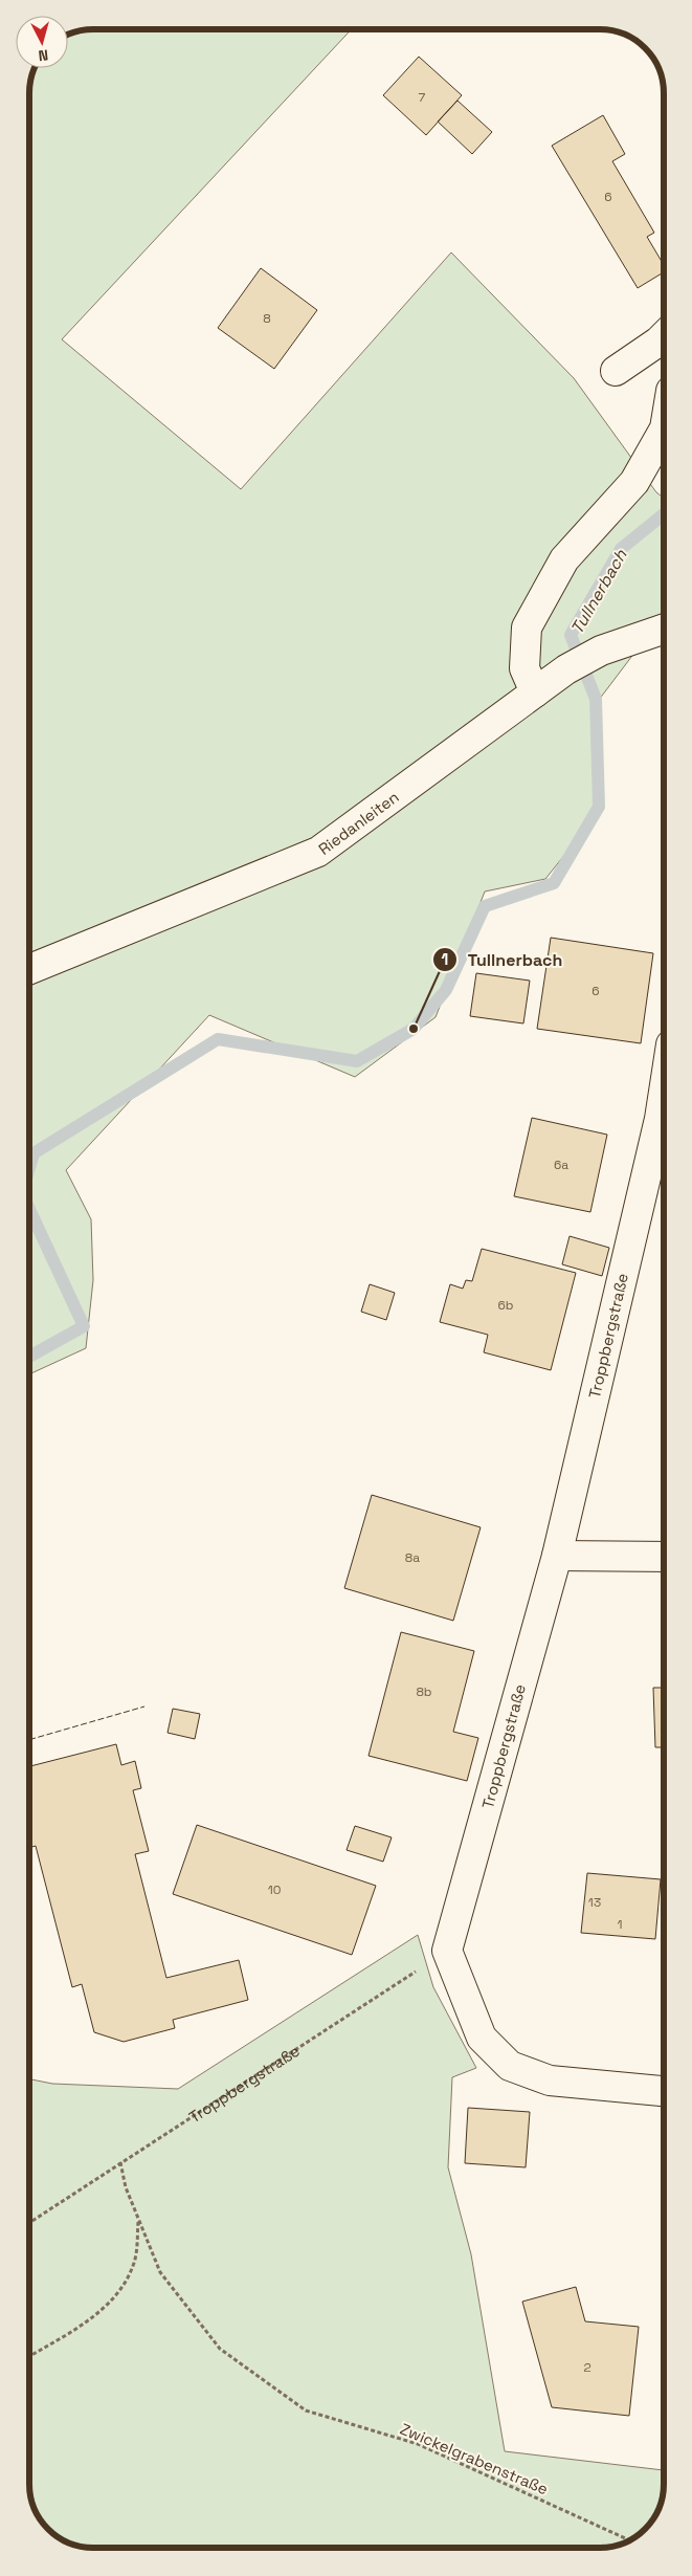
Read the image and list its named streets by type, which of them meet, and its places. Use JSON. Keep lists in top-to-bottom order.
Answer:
{
  "streets": {
    "street": ["Riedanleiten", "Troppbergstraße"],
    "path": ["Zwickelgrabenstraße"]
  },
  "crossings": [
    ["Troppbergstraße", "Zwickelgrabenstraße"]
  ],
  "water": ["Tullnerbach"],
  "places": ["Tullnerbach"],
  "house_numbers": [
    "7",
    "6",
    "8",
    "6",
    "6a",
    "6b",
    "8a",
    "8b",
    "10",
    "13",
    "1",
    "2"
  ],
  "north": "bottom"
}
